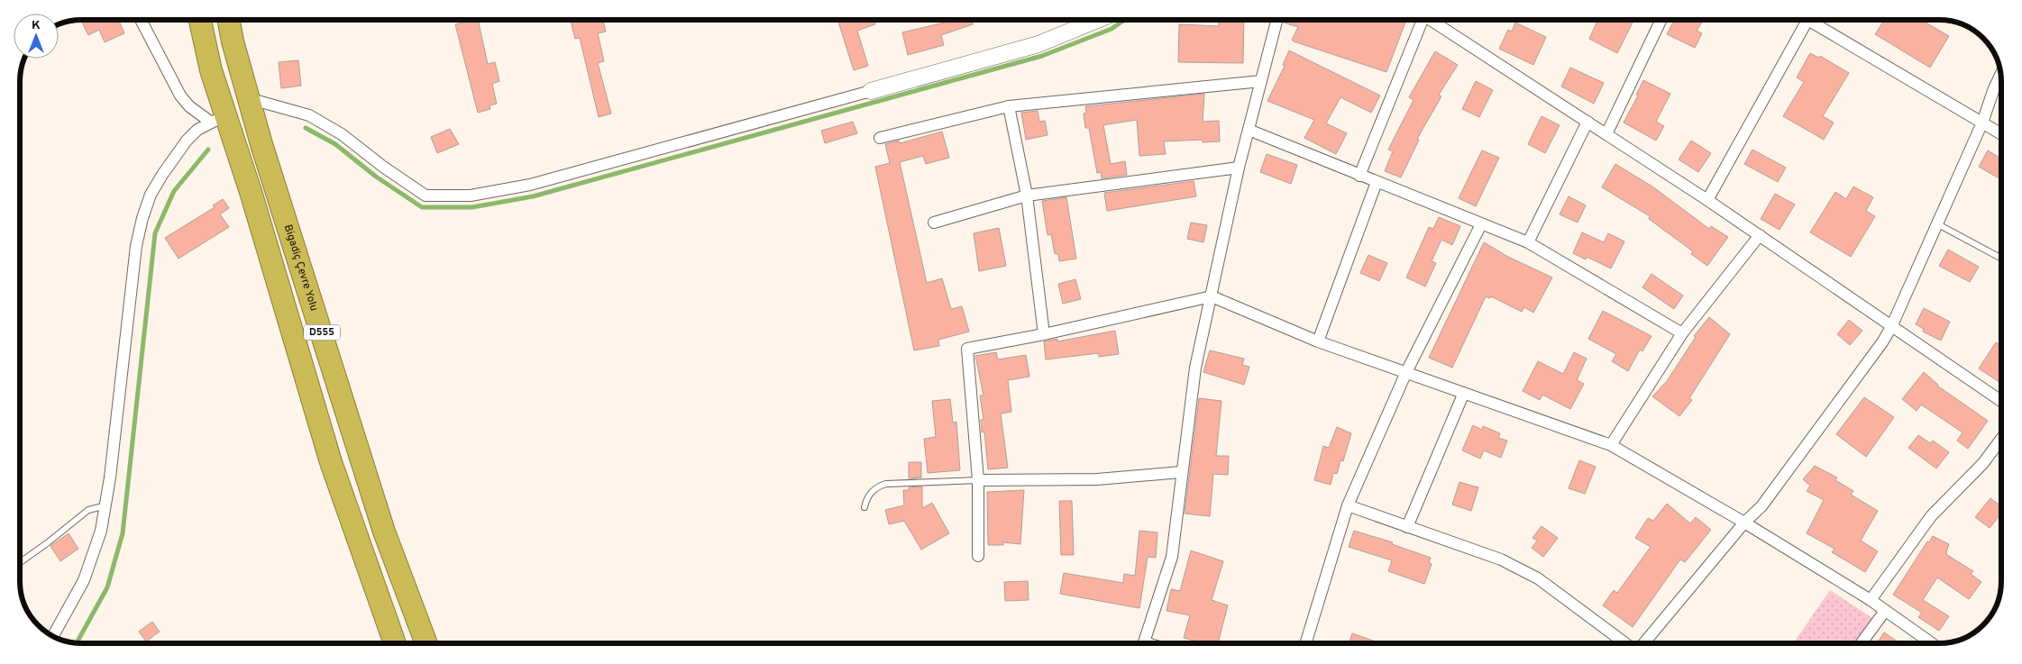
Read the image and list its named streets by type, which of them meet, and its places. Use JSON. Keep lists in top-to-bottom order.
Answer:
{
  "streets": {
    "highway": ["Bigadiç Çevre Yolu", "D555"]
  },
  "north": "top"
}
